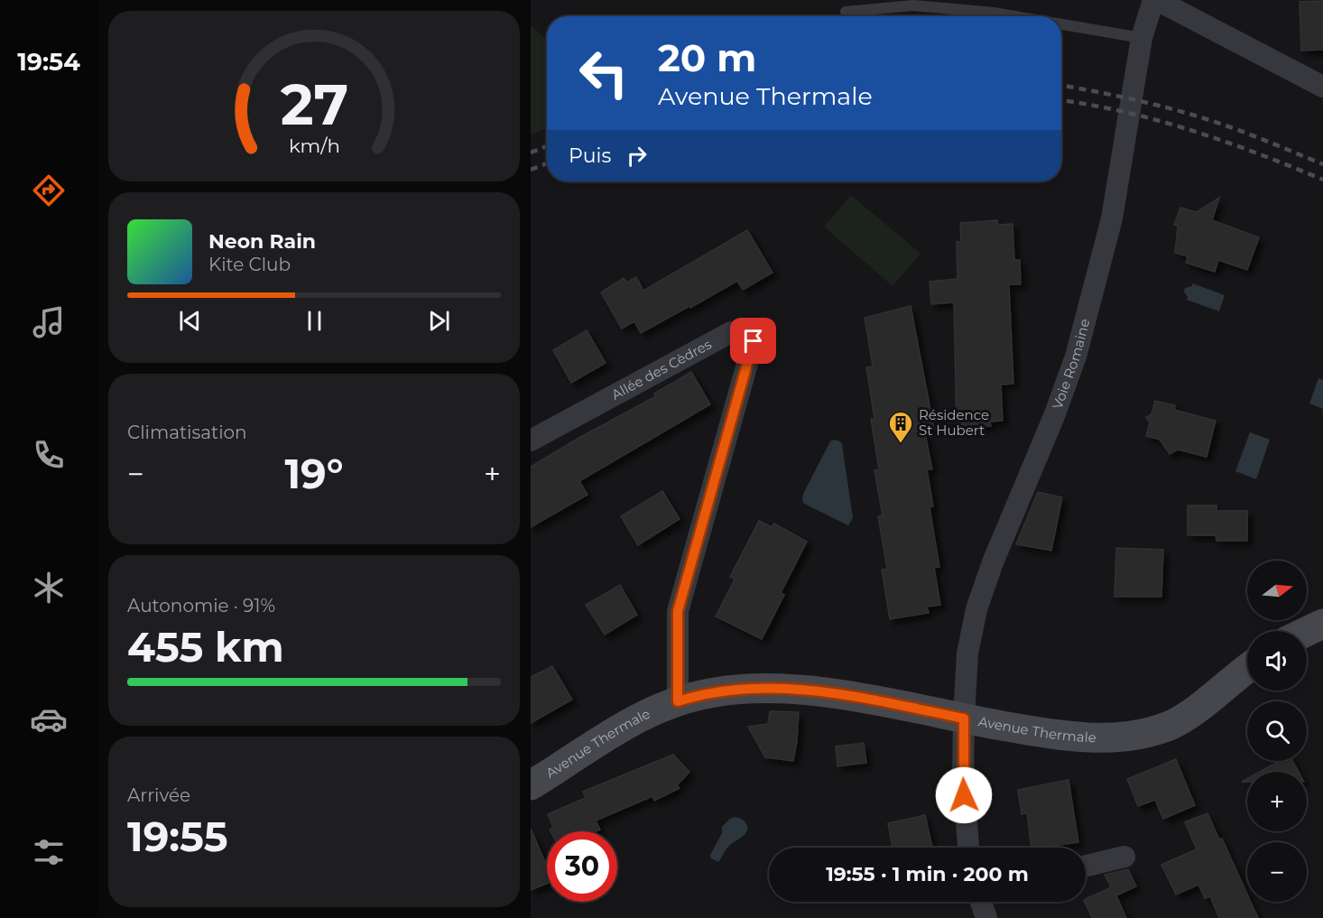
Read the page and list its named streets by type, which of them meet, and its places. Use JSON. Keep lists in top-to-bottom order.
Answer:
{
  "streets": {
    "main road": ["Avenue Thermale"],
    "street": ["Voie Romaine", "Allée des Cèdres"]
  },
  "crossings": [
    ["Voie Romaine", "Avenue Thermale"],
    ["Allée des Cèdres", "Avenue Thermale"]
  ],
  "places": {
    "building": ["Résidence St Hubert"]
  },
  "north": "right",
  "page": {
    "tabs": "19:54",
    "turn": ["20 m", "Avenue Thermale"],
    "then": "Puis",
    "song": ["Neon Rain", "Kite Club"],
    "tile": [
      "Climatisation",
      ["Autonomie · 91%", "455 km"],
      ["Arrivée", "19:55"]
    ],
    "heat": ["−", "19°", "+"],
    "map_buttons": ["+", "−"],
    "limit": "30",
    "trip": "19:55 · 1 min · 200 m",
    "gauge": ["27", "km/h"]
  }
}
